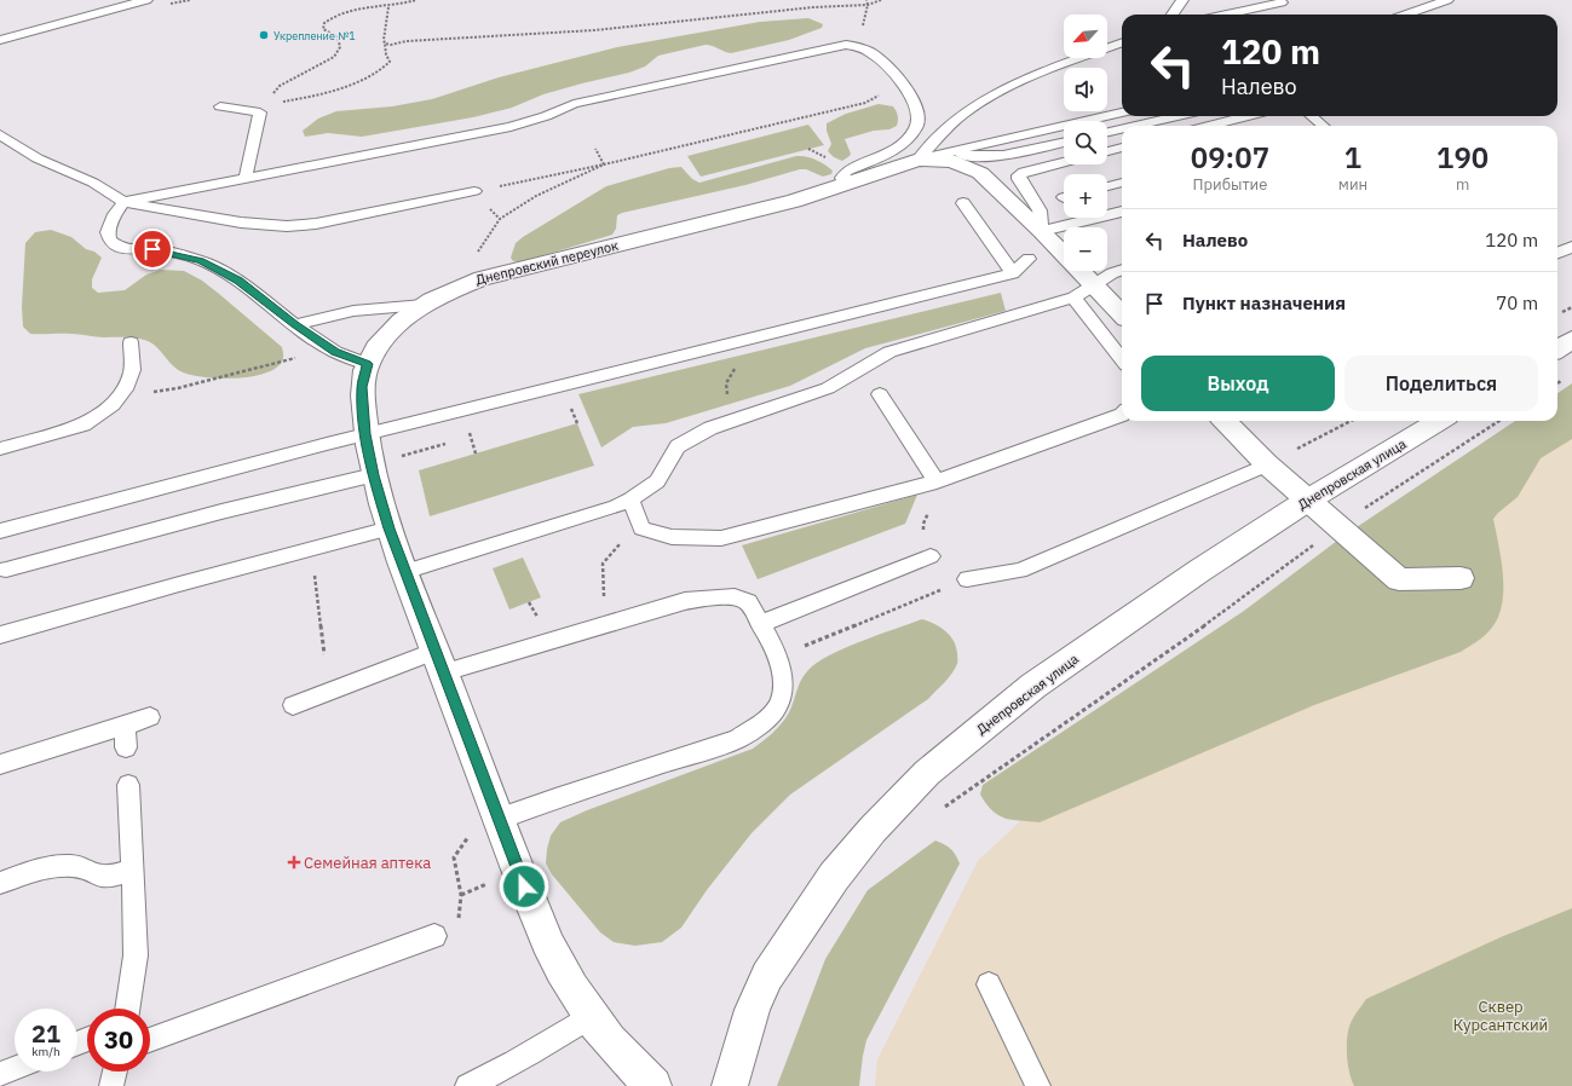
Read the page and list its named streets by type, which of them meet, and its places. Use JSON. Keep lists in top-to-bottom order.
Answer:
{
  "streets": {
    "street": ["Днепровский переулок", "Днепровская улица"]
  },
  "parks": ["Сквер Курсантский"],
  "places": {
    "other": ["Укрепление №1"],
    "health": ["Семейная аптека"]
  },
  "north": "bottom left",
  "page": {
    "map_buttons": ["+", "−"],
    "turn": ["120 m", "Налево"],
    "eta": [
      "09:07",
      "Прибытие",
      "1",
      "мин",
      "190",
      "m"
    ],
    "list": [
      {
        "name": "Налево",
        "value": "120 m"
      },
      {
        "name": "Пункт назначения",
        "value": "70 m"
      }
    ],
    "buttons": ["Выход", "Поделиться"],
    "speed": "21 km/h",
    "limit": "30"
  }
}
